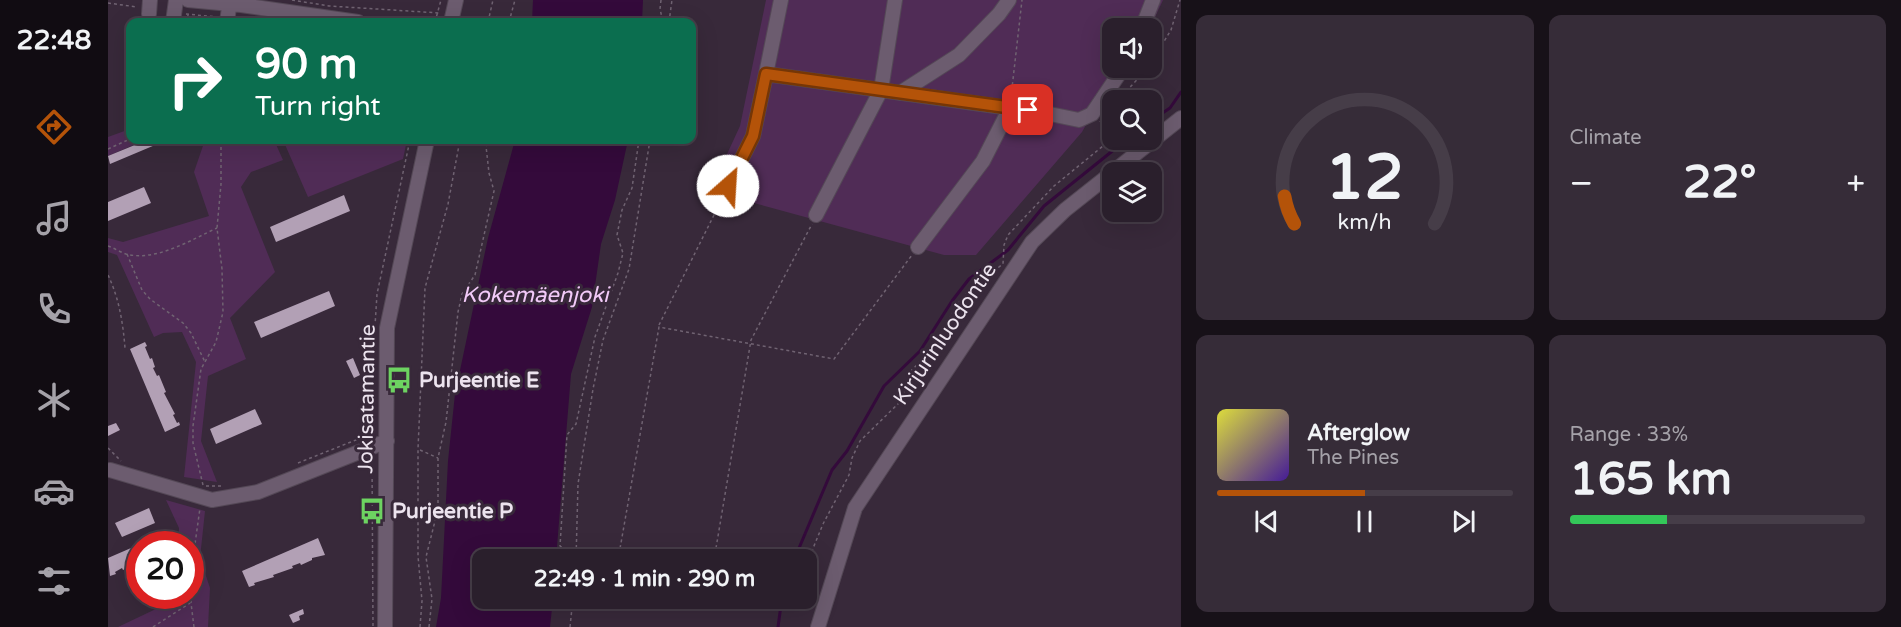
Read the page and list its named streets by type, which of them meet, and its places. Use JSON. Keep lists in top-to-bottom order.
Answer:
{
  "streets": {
    "street": ["Kirjurinluodontie", "Jokisatamantie"]
  },
  "water": ["Kokemäenjoki"],
  "places": {
    "bus stop": ["Purjeentie E", "Purjeentie P"]
  },
  "page": {
    "tabs": "22:48",
    "tile": [
      "Climate",
      ["Range · 33%", "165 km"]
    ],
    "turn": ["90 m", "Turn right"],
    "heat": ["−", "22°", "+"],
    "song": ["Afterglow", "The Pines"],
    "limit": "20",
    "trip": "22:49 · 1 min · 290 m",
    "gauge": ["12", "km/h"]
  }
}
